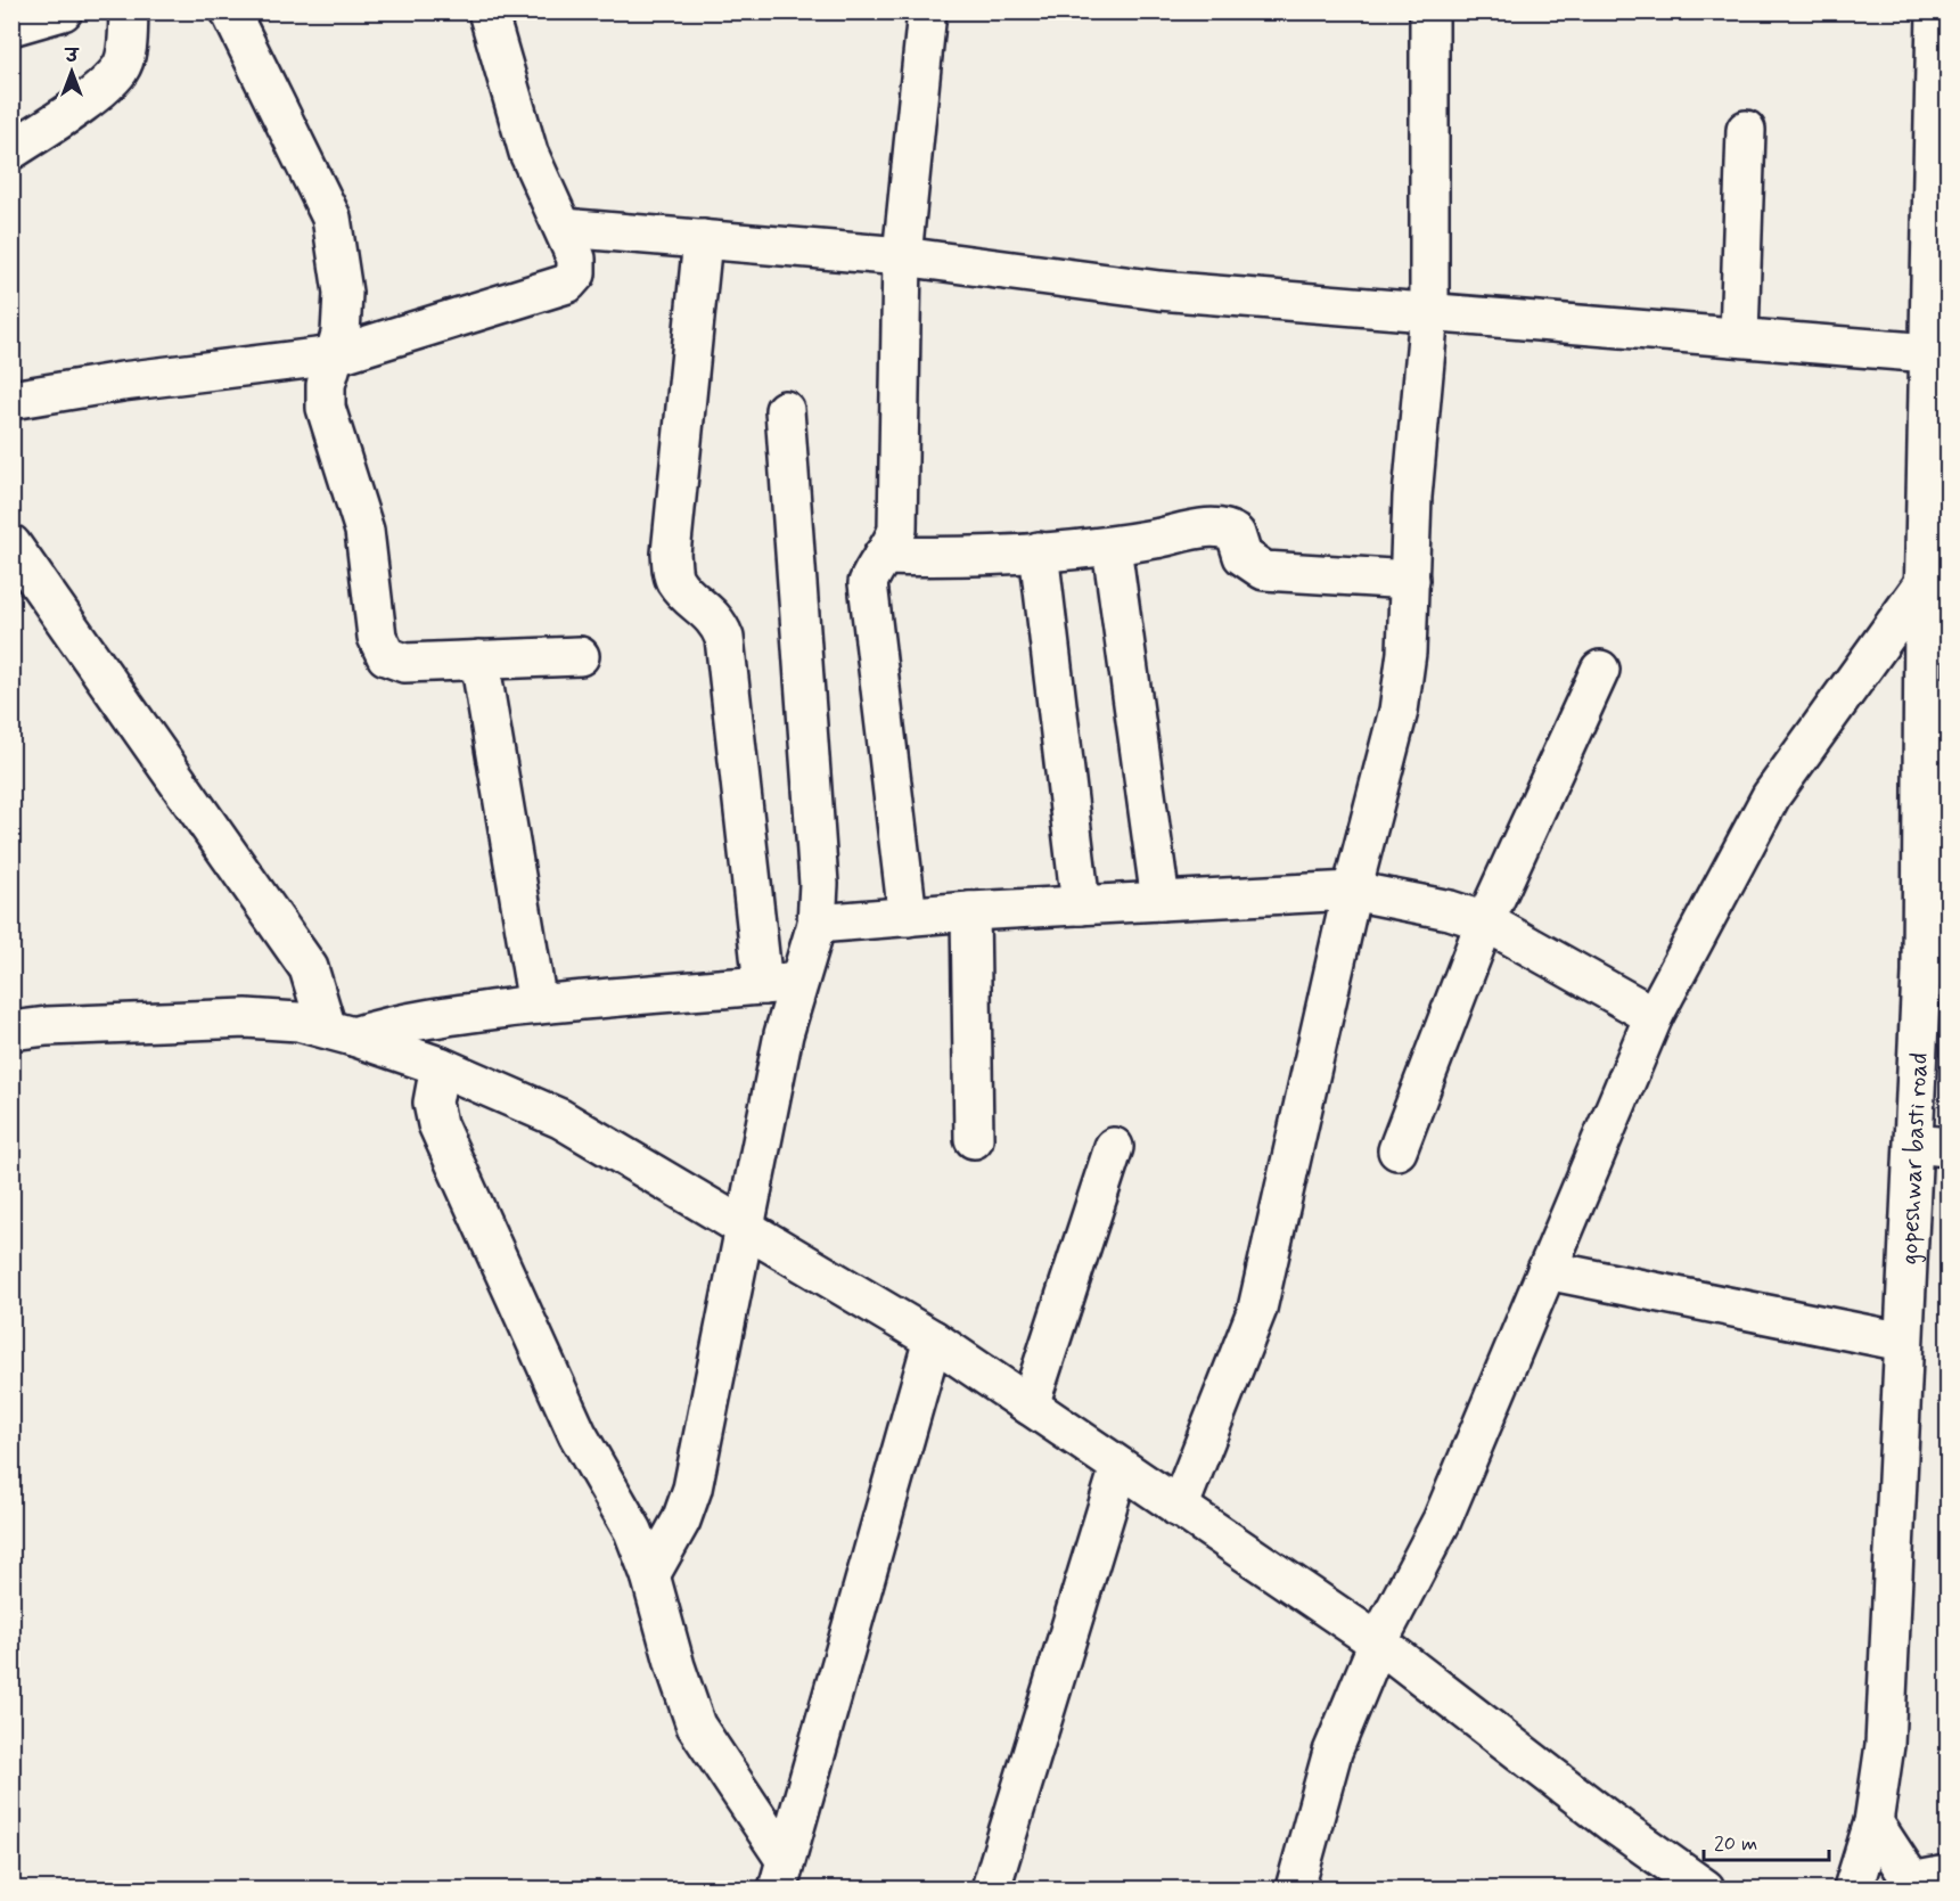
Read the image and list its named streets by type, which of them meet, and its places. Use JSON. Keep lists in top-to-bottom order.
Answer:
{
  "streets": {
    "street": ["gopeshwar basti road"]
  },
  "scale_bar": "20 m",
  "north": "top"
}
